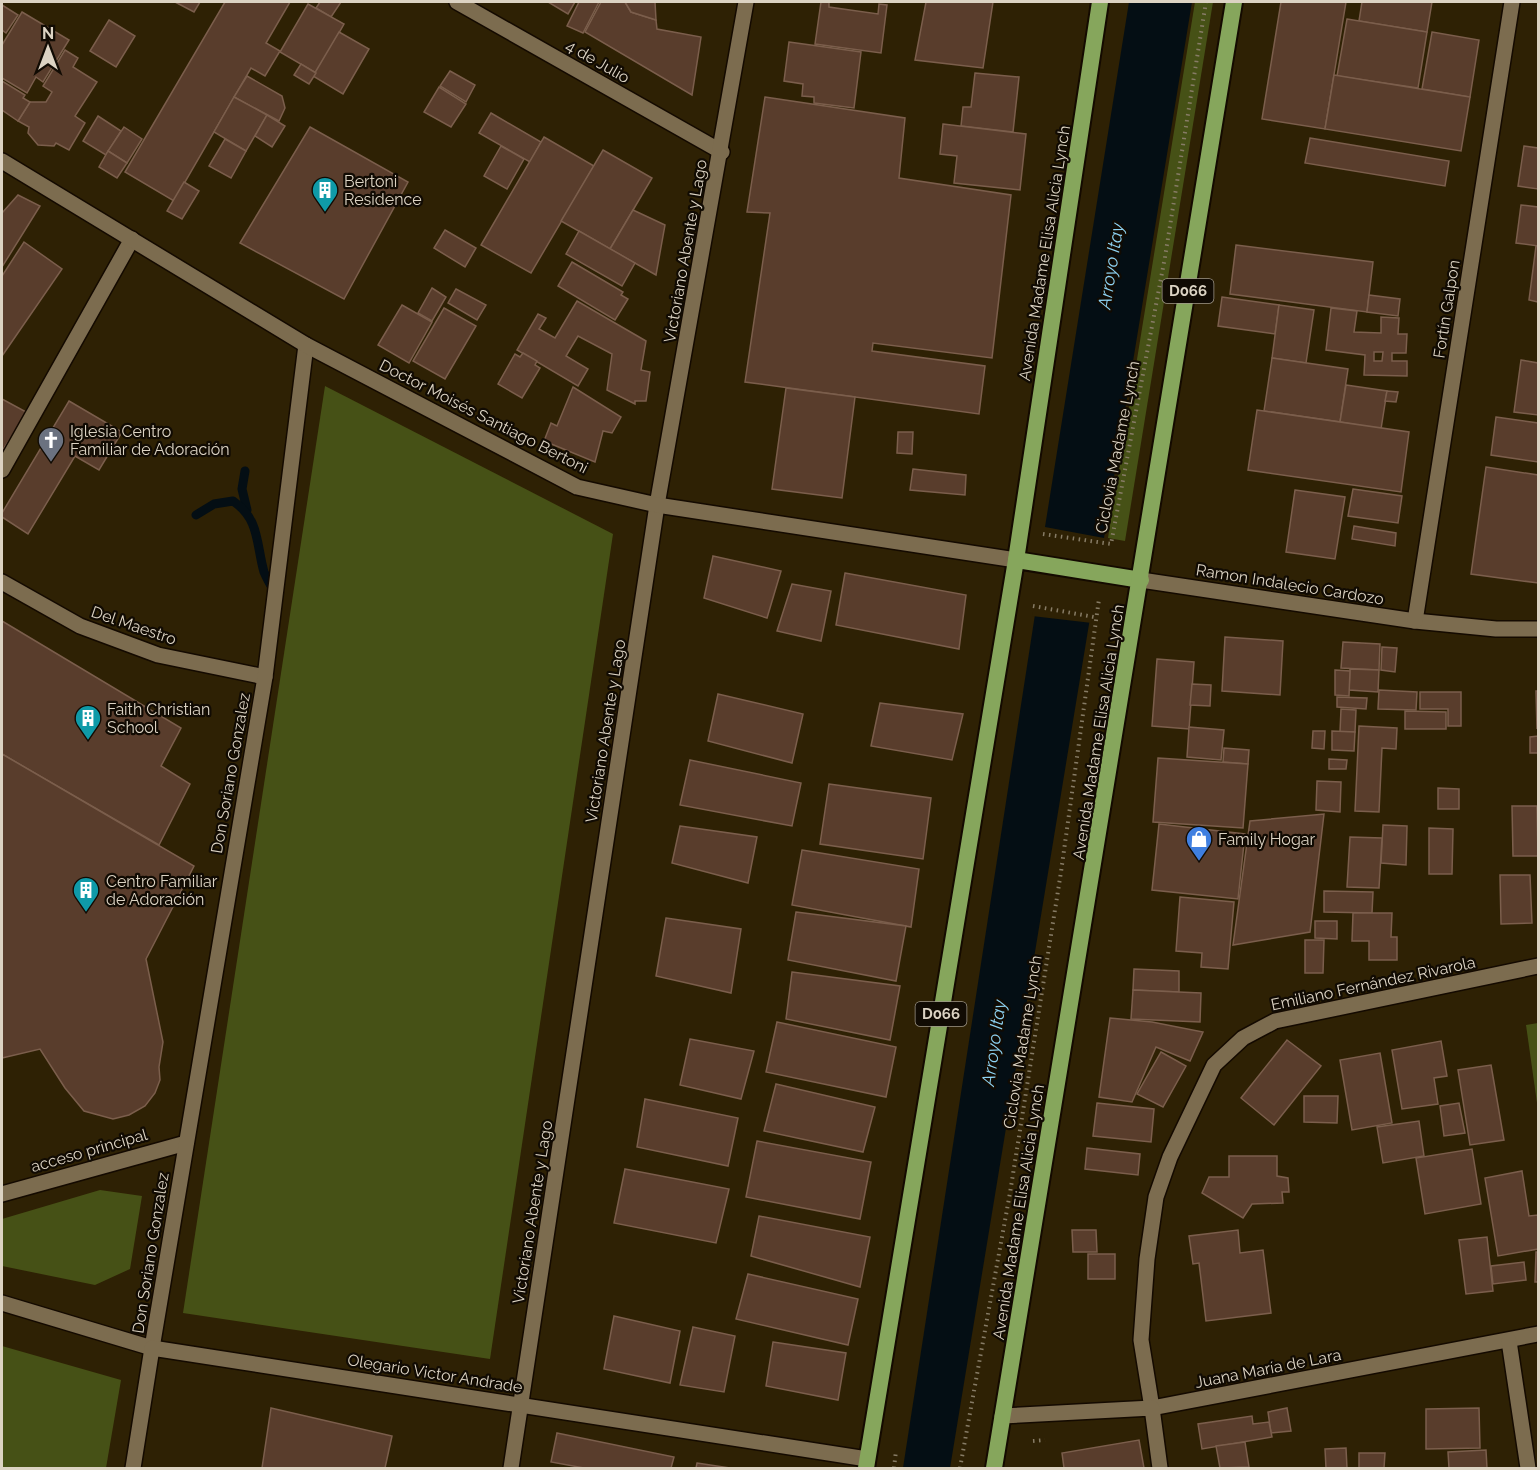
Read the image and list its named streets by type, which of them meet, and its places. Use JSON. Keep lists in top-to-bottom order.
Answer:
{
  "streets": {
    "highway": [
      "Avenida Madame Elisa Alicia Lynch",
      "D066",
      "Doctor Moisés Santiago Bertoni",
      "Ramon Indalecio Cardozo"
    ],
    "street": [
      "4 de Julio",
      "Victoriano Abente y Lago",
      "Fortín Galpon",
      "Del Maestro",
      "Don Soriano Gonzalez",
      "Emiliano Fernández Rivarola",
      "acceso principal",
      "Juana María de Lara",
      "Olegario Victor Andrade"
    ],
    "path": ["Ciclovia Madame Lynch"]
  },
  "crossings": [
    ["4 de Julio", "Victoriano Abente y Lago"],
    ["Victoriano Abente y Lago", "Doctor Moisés Santiago Bertoni"],
    ["Victoriano Abente y Lago", "Olegario Victor Andrade"],
    ["Avenida Madame Elisa Alicia Lynch", "Doctor Moisés Santiago Bertoni"],
    ["Avenida Madame Elisa Alicia Lynch", "Ramon Indalecio Cardozo"],
    ["Avenida Madame Elisa Alicia Lynch", "Juana María de Lara"],
    ["Avenida Madame Elisa Alicia Lynch", "Olegario Victor Andrade"],
    ["Fortín Galpon", "Ramon Indalecio Cardozo"],
    ["Doctor Moisés Santiago Bertoni", "Ramon Indalecio Cardozo"],
    ["Doctor Moisés Santiago Bertoni", "Don Soriano Gonzalez"],
    ["Del Maestro", "Don Soriano Gonzalez"],
    ["Don Soriano Gonzalez", "acceso principal"],
    ["Don Soriano Gonzalez", "Olegario Victor Andrade"],
    ["Emiliano Fernández Rivarola", "Juana María de Lara"]
  ],
  "water": ["Arroyo Itay"],
  "places": {
    "building": ["Bertoni Residence", "Faith Christian School", "Centro Familiar de Adoración"],
    "church": ["Iglesia Centro Familiar de Adoración"],
    "shop": ["Family Hogar"]
  },
  "north": "top"
}
